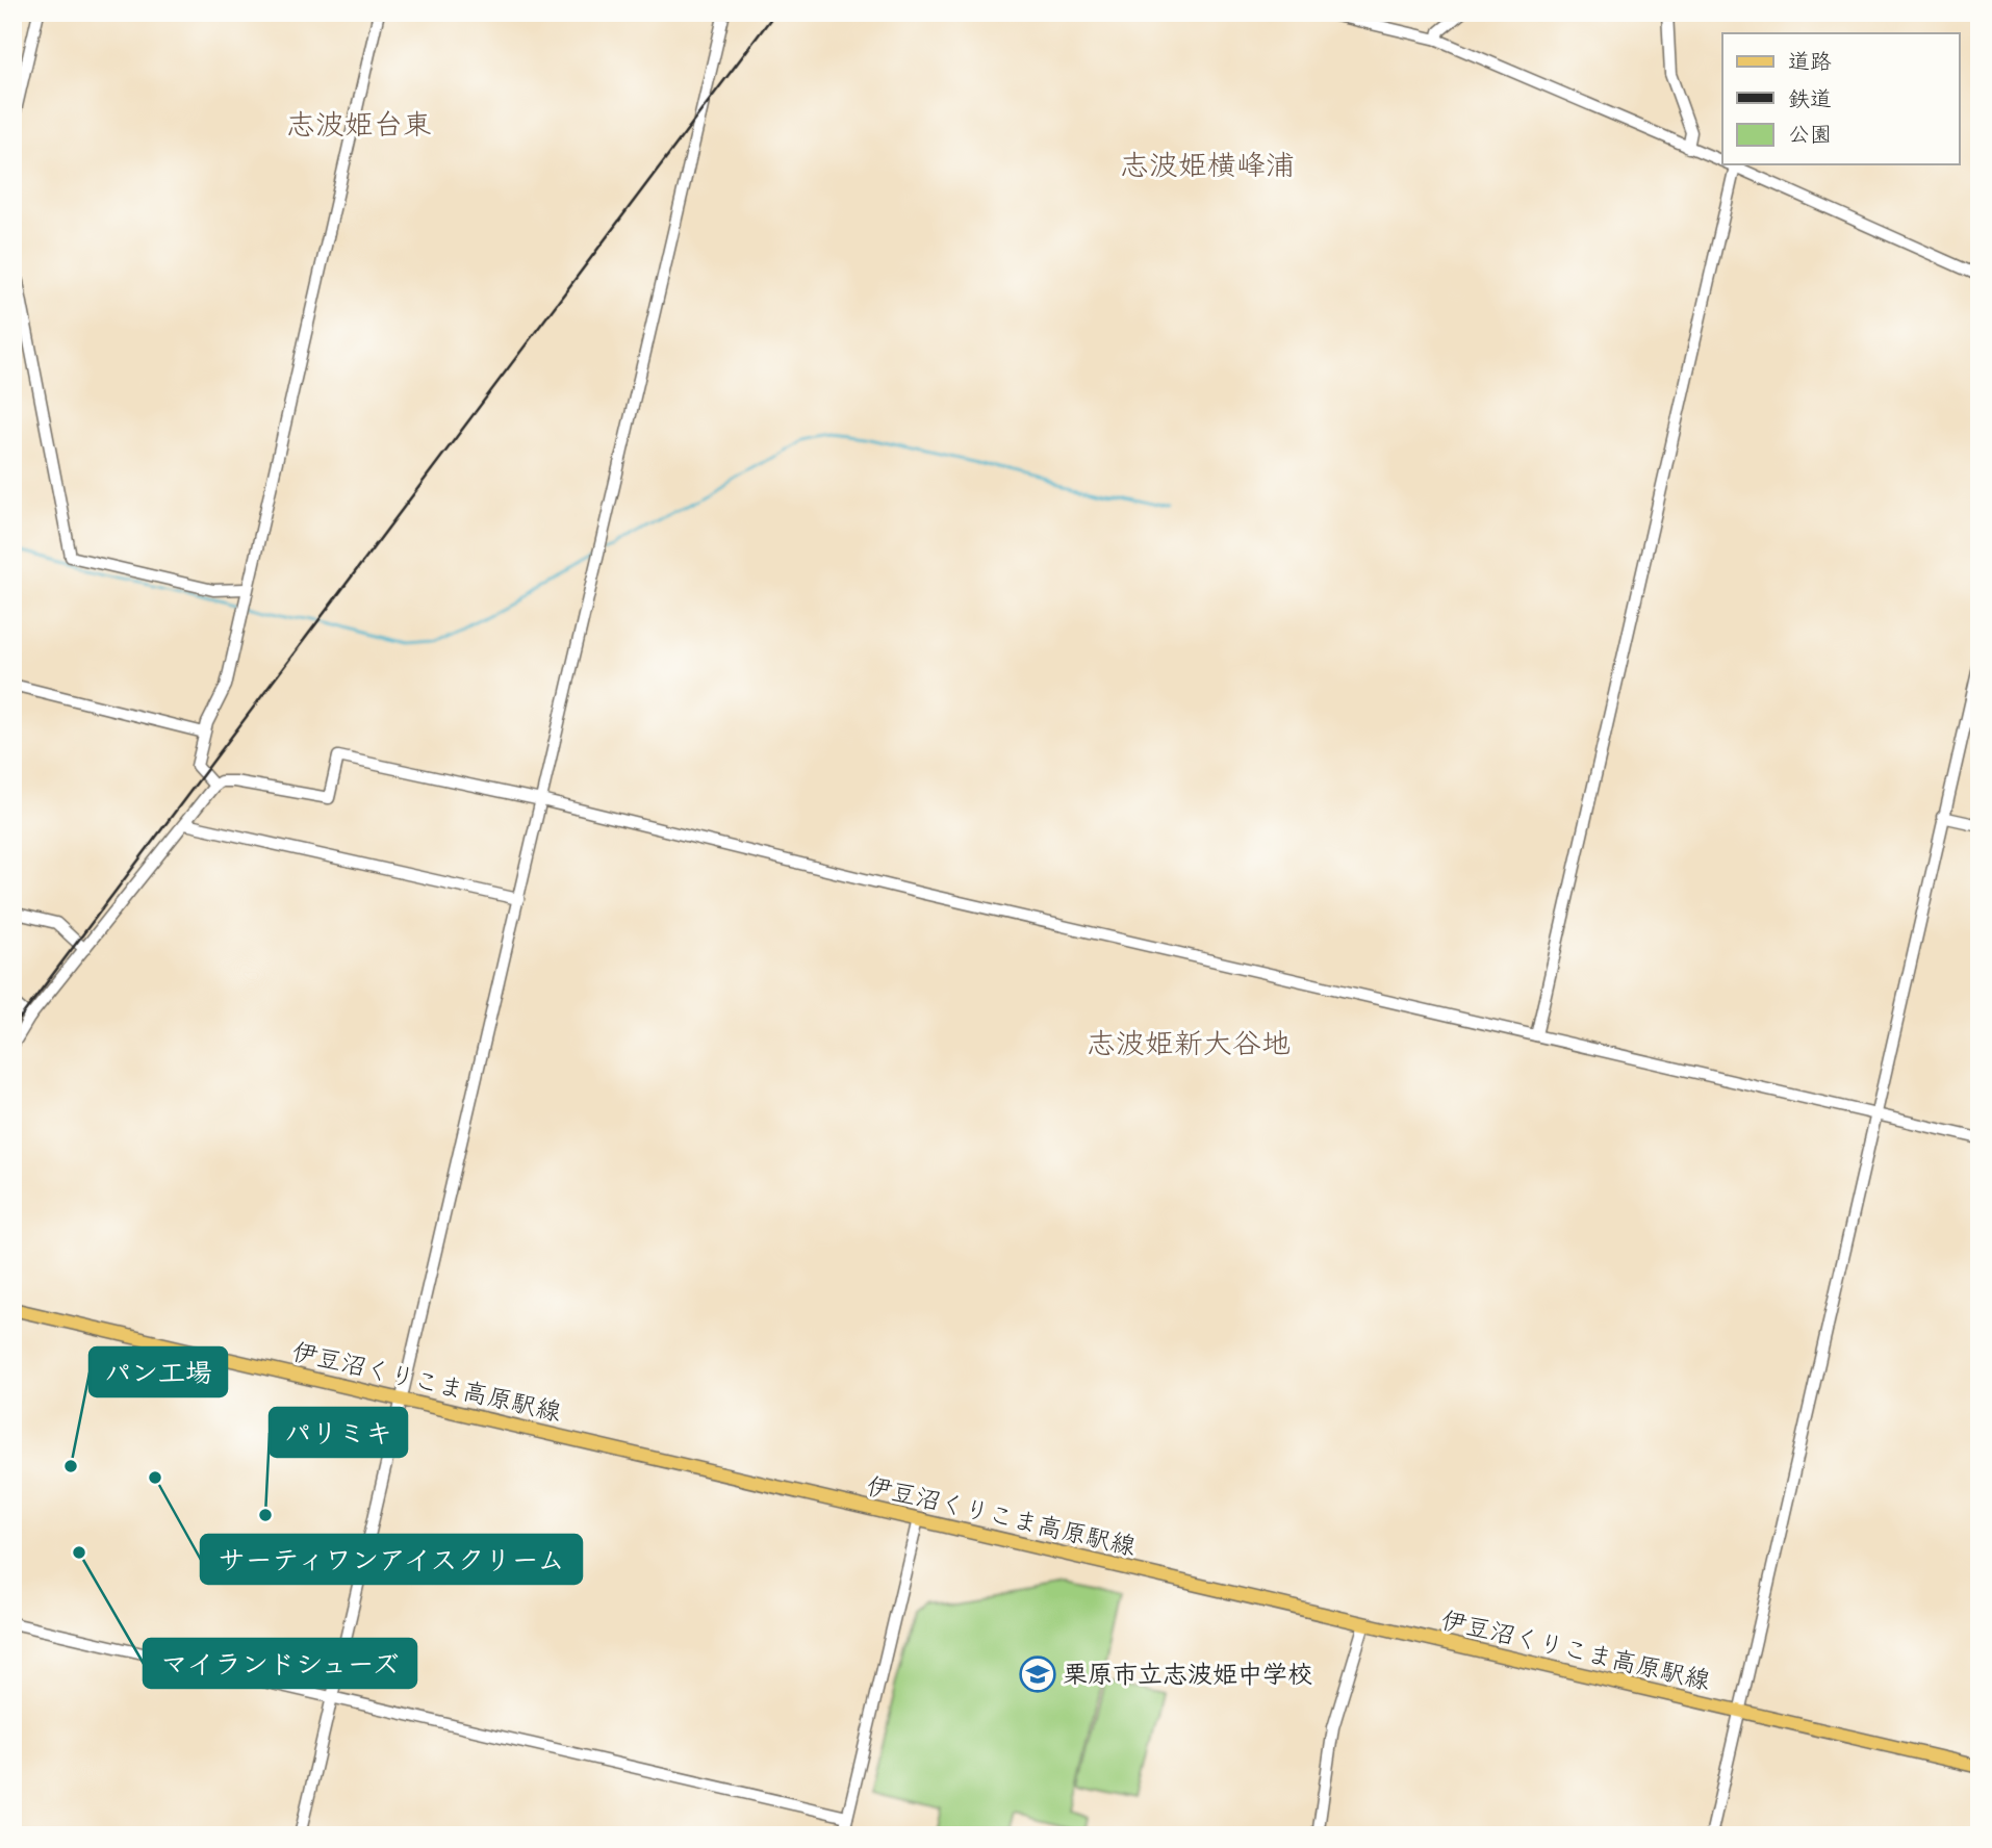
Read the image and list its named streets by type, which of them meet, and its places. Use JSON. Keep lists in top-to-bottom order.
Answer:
{
  "streets": {
    "main road": ["伊豆沼くりこま高原駅線"]
  },
  "districts": ["志波姫台東", "志波姫横峰浦", "志波姫新大谷地"],
  "places": {
    "other": [
      "パン工場",
      "サーティワンアイスクリーム",
      "パリミキ",
      "マイランドシューズ"
    ],
    "school or university": ["栗原市立志波姫中学校"]
  },
  "legend": ["道路", "鉄道", "公園"]
}
